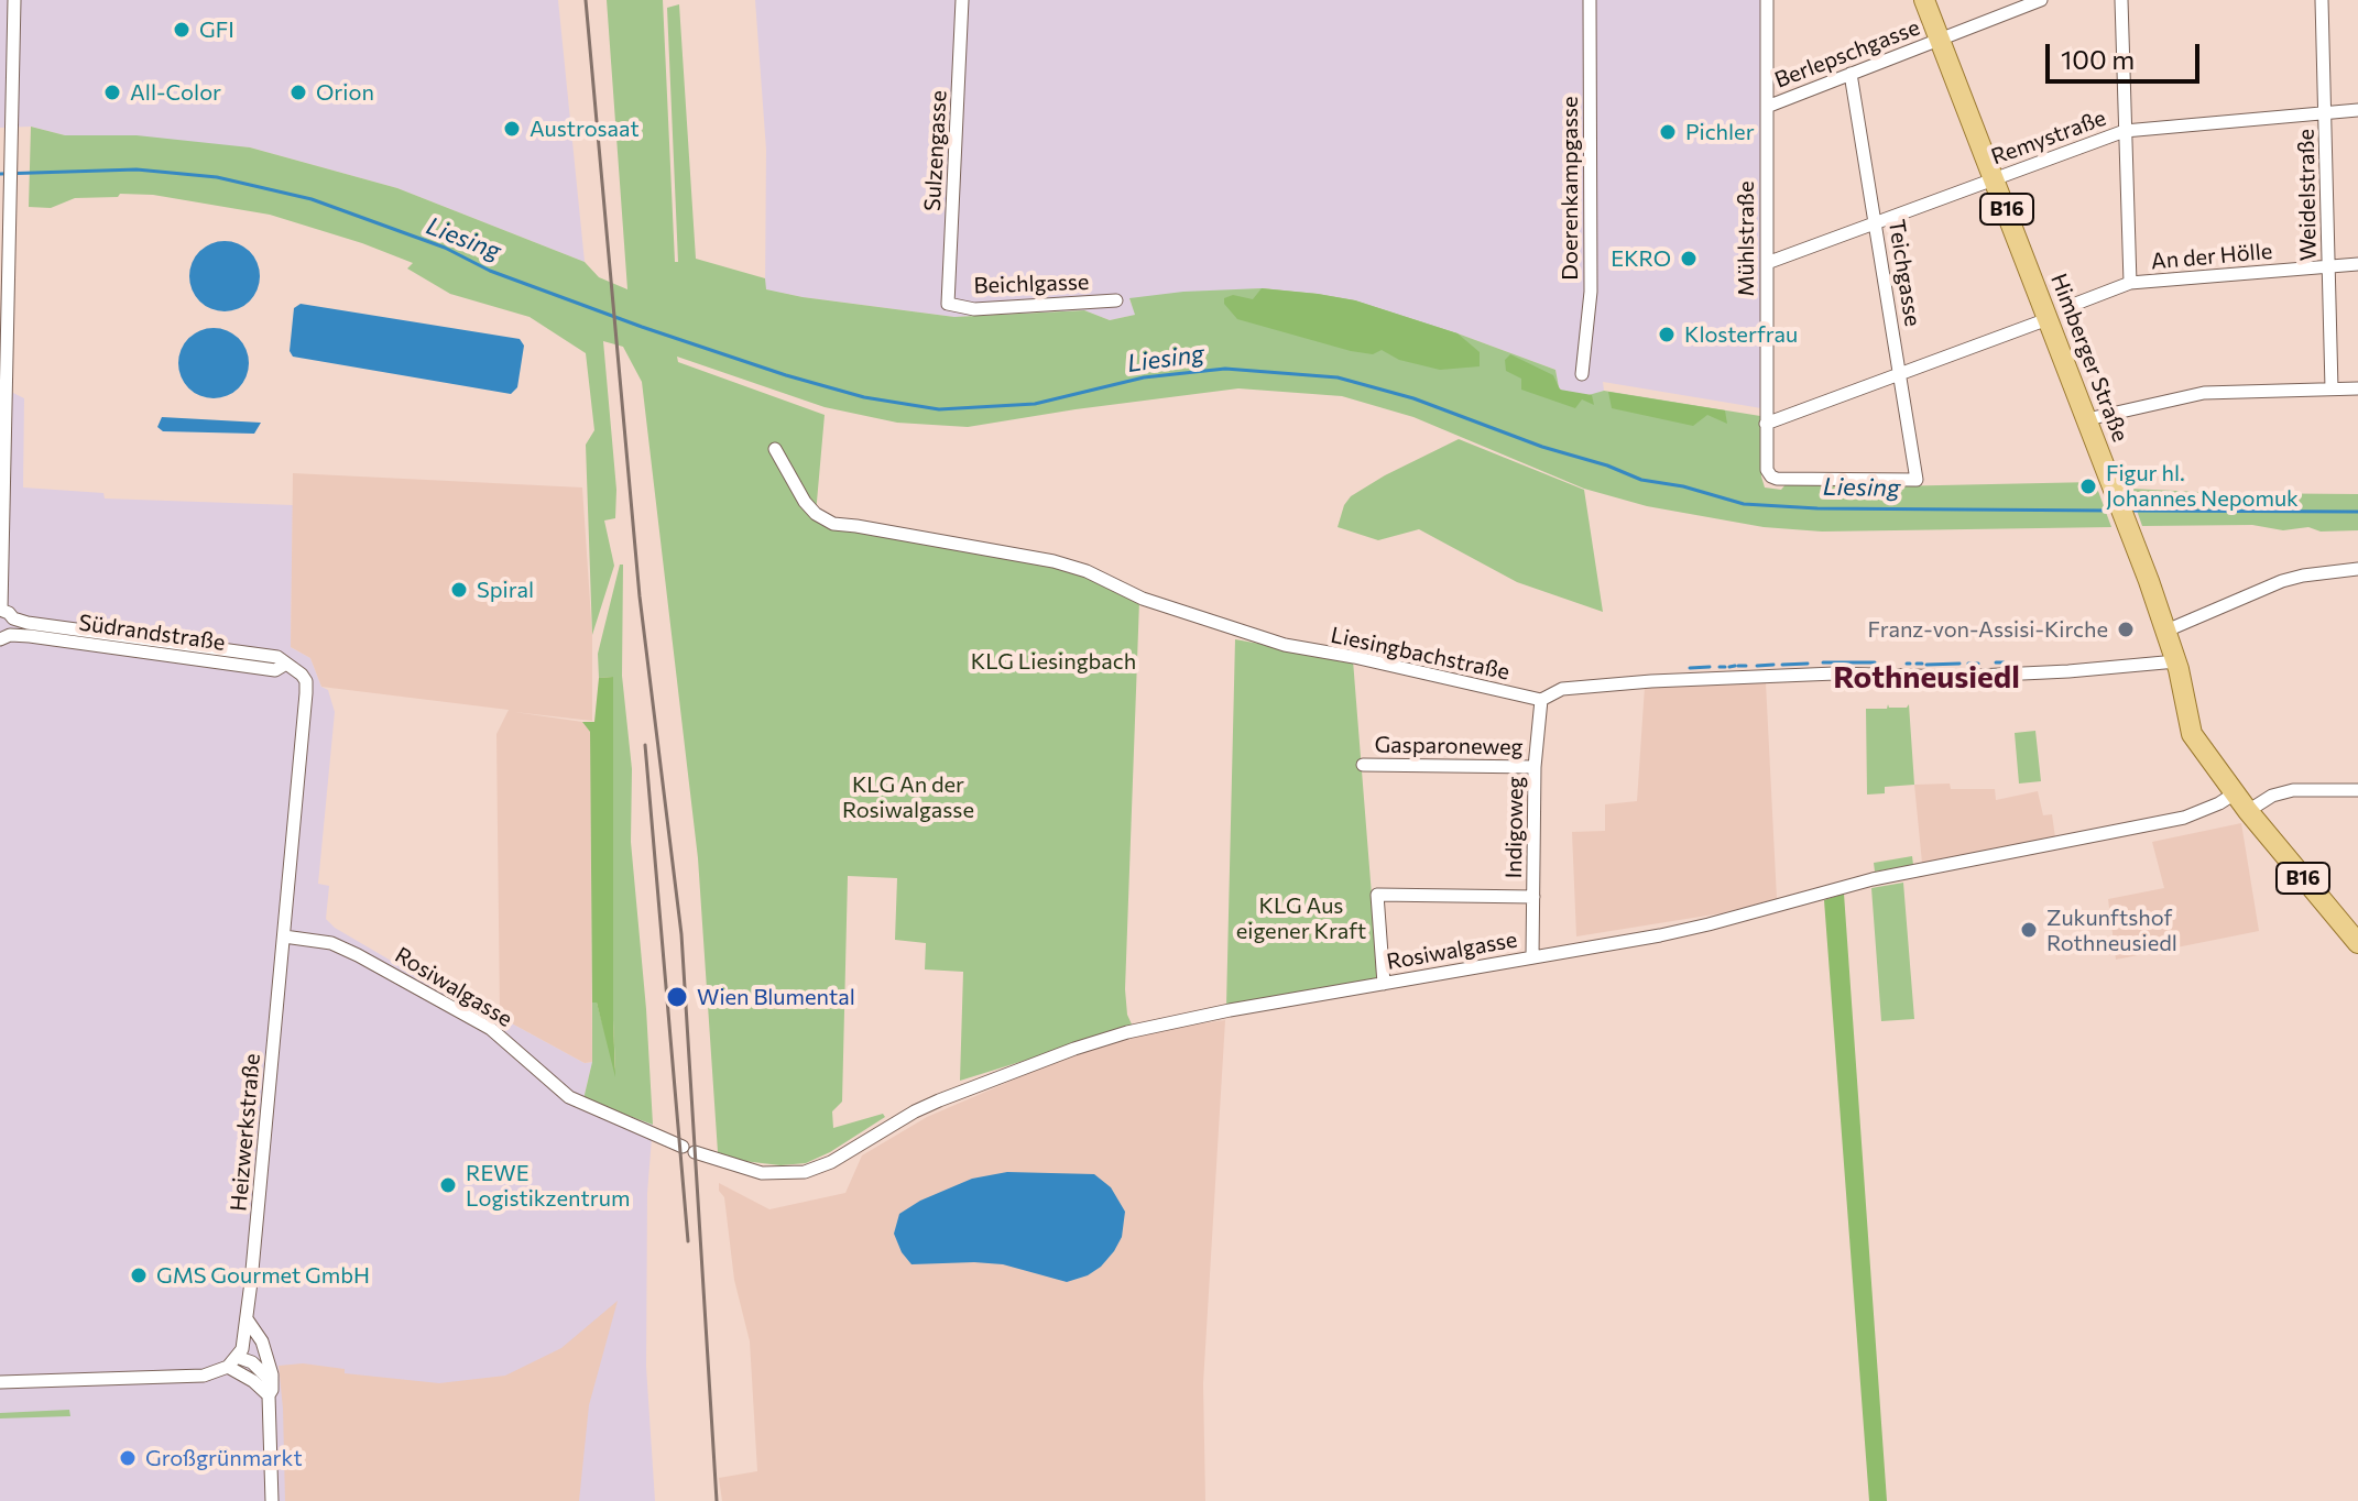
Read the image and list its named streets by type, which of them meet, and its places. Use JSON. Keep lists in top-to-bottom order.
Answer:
{
  "streets": {
    "main road": ["B16", "Himberger Straße"],
    "street": [
      "Berlepschgasse",
      "Remystraße",
      "Sulzengasse",
      "Doerenkampgasse",
      "Weidelstraße",
      "Mühlstraße",
      "An der Hölle",
      "Teichgasse",
      "Beichlgasse",
      "Südrandstraße",
      "Liesingbachstraße",
      "Gasparoneweg",
      "Indigoweg",
      "Rosiwalgasse",
      "Heizwerkstraße"
    ]
  },
  "crossings": [
    ["Berlepschgasse", "Mühlstraße"],
    ["Berlepschgasse", "Teichgasse"],
    ["Berlepschgasse", "Himberger Straße"],
    ["Remystraße", "Weidelstraße"],
    ["Remystraße", "Mühlstraße"],
    ["Remystraße", "Teichgasse"],
    ["Remystraße", "Himberger Straße"],
    ["Sulzengasse", "Beichlgasse"],
    ["Weidelstraße", "An der Hölle"],
    ["Mühlstraße", "Teichgasse"],
    ["Himberger Straße", "Rosiwalgasse"],
    ["Südrandstraße", "Heizwerkstraße"],
    ["Liesingbachstraße", "Indigoweg"],
    ["Gasparoneweg", "Indigoweg"],
    ["Indigoweg", "Rosiwalgasse"],
    ["Rosiwalgasse", "Heizwerkstraße"]
  ],
  "districts": ["Rothneusiedl"],
  "water": ["Liesing"],
  "parks": ["KLG Liesingbach", "KLG An der Rosiwalgasse", "KLG Aus eigener Kraft"],
  "places": [
    "GFI",
    "All-Color",
    "Orion",
    "Austrosaat",
    "Pichler",
    "EKRO",
    "Klosterfrau",
    "Figur hl. Johannes Nepomuk",
    "Spiral",
    "Franz-von-Assisi-Kirche",
    "Zukunftshof Rothneusiedl",
    "Wien Blumental",
    "REWE Logistikzentrum",
    "GMS Gourmet GmbH",
    "Großgrünmarkt"
  ],
  "scale_bar": "100 m"
}
